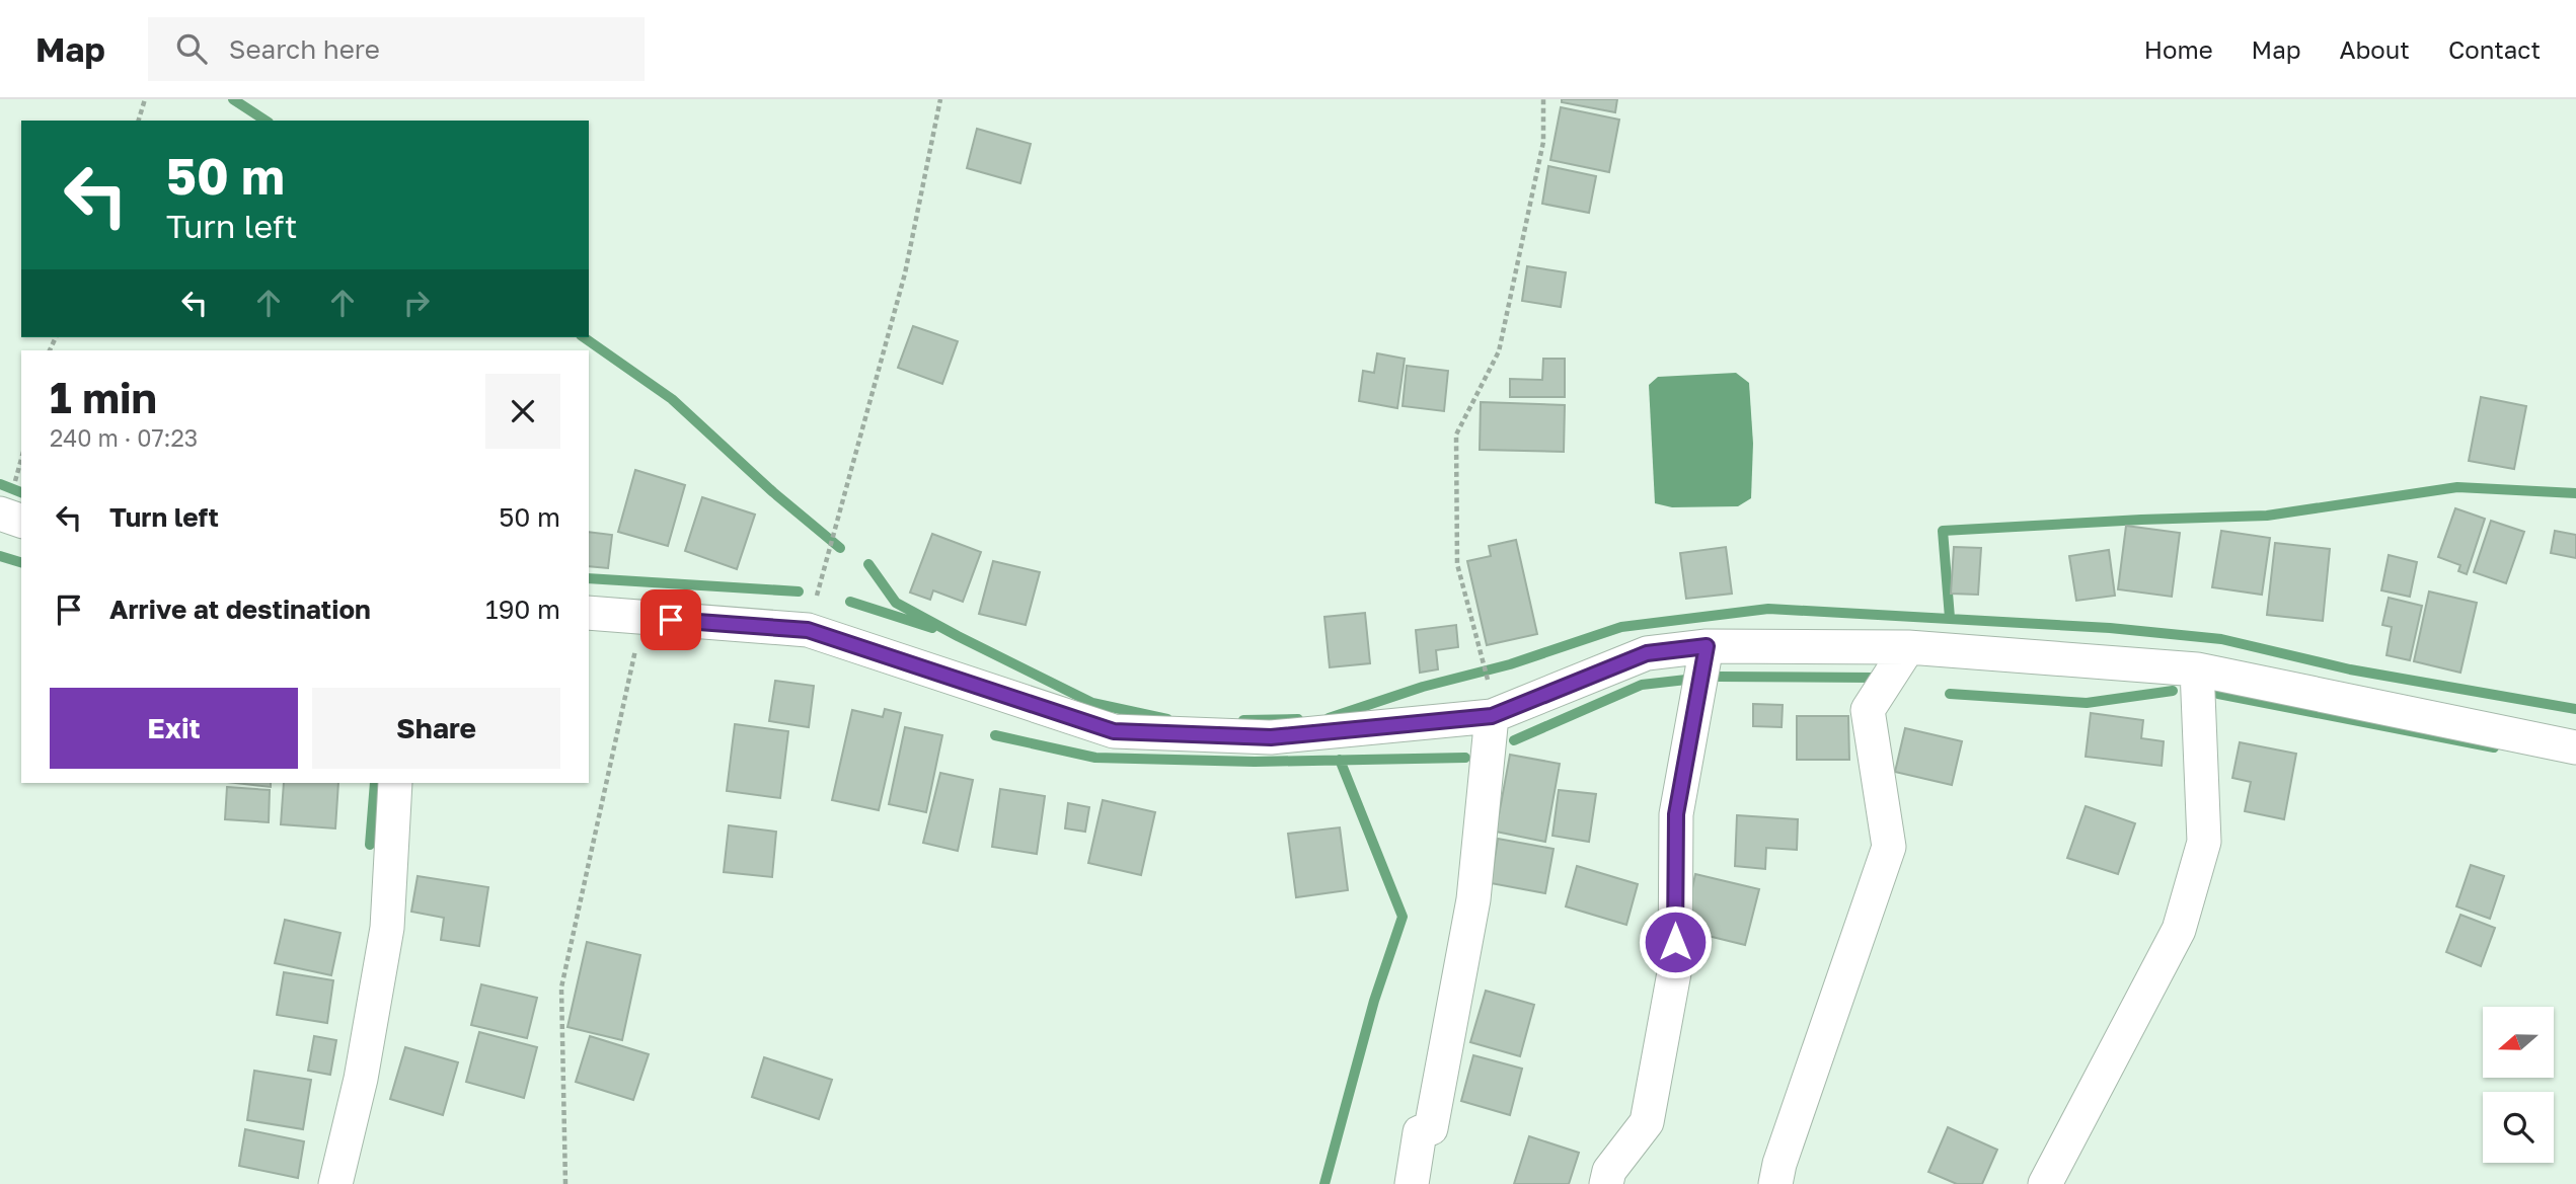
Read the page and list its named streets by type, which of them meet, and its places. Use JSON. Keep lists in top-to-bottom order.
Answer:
{
  "north": "left",
  "page": {
    "header": "Map",
    "search": "Search here",
    "nav": [
      "Home",
      "Map",
      "About",
      "Contact"
    ],
    "turn": ["50 m", "Turn left"],
    "heading": ["1 min", "240 m · 07:23"],
    "list": [
      {
        "name": "Turn left",
        "value": "50 m"
      },
      {
        "name": "Arrive at destination",
        "value": "190 m"
      }
    ],
    "buttons": ["Exit", "Share"]
  }
}
